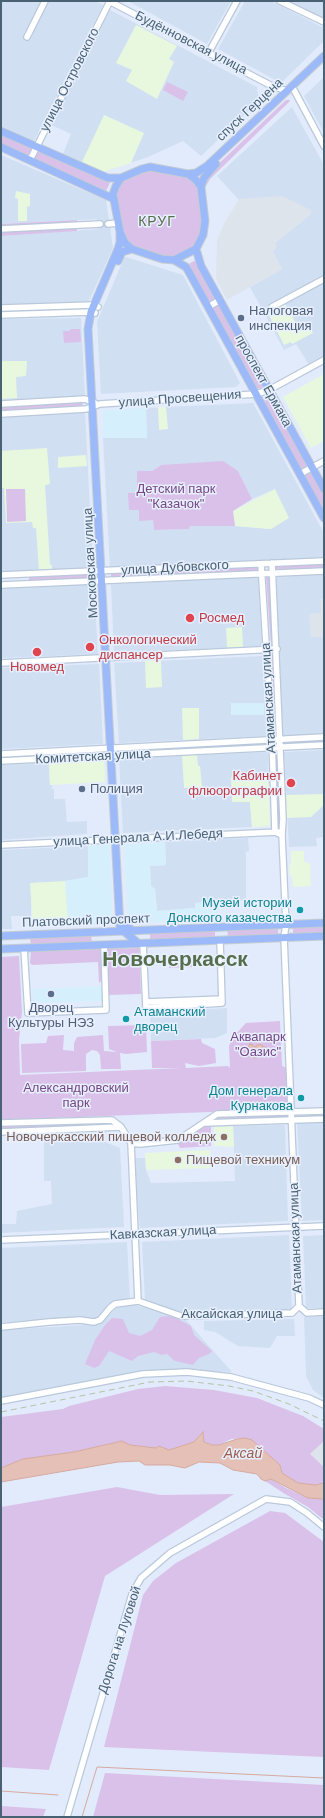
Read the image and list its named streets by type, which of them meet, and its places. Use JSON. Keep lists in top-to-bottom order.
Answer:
{
  "streets": {
    "main road": [
      "спуск Герцена",
      "проспект Ермака",
      "Московская улица",
      "Платовский проспект"
    ],
    "street": [
      "Будённовская улица",
      "улица Островского",
      "улица Просвещения",
      "улица Дубовского",
      "Атаманская улица",
      "Комитетская улица",
      "улица Генерала А.И.Лебедя",
      "Кавказская улица",
      "Аксайская улица",
      "Дорога на Луговой"
    ]
  },
  "crossings": [
    ["Будённовская улица", "улица Островского"],
    ["Будённовская улица", "спуск Герцена"],
    ["спуск Герцена", "проспект Ермака"],
    ["спуск Герцена", "Московская улица"],
    ["проспект Ермака", "улица Просвещения"],
    ["проспект Ермака", "Московская улица"],
    ["улица Просвещения", "Московская улица"],
    ["Московская улица", "улица Дубовского"],
    ["Московская улица", "Комитетская улица"],
    ["Московская улица", "улица Генерала А.И.Лебедя"],
    ["Московская улица", "Платовский проспект"],
    ["улица Дубовского", "Атаманская улица"],
    ["Атаманская улица", "Комитетская улица"],
    ["Атаманская улица", "улица Генерала А.И.Лебедя"],
    ["Атаманская улица", "Платовский проспект"],
    ["Атаманская улица", "Кавказская улица"],
    ["Атаманская улица", "Аксайская улица"]
  ],
  "districts": ["КРУГ", "Новочеркасск"],
  "water": ["Аксай"],
  "parks": ["Детский парк \"Казачок\"", "Аквапарк \"Оазис\"", "Александровский парк"],
  "places": [
    "Налоговая инспекция",
    "Росмед",
    "Онкологический диспансер",
    "Новомед",
    "Кабинет флюорографии",
    "Полиция",
    "Музей истории Донского казачества",
    "Дворец Культуры НЭЗ",
    "Атаманский дворец",
    "Дом генерала Курнакова",
    "Новочеркасский пищевой колледж",
    "Пищевой техникум"
  ]
}
